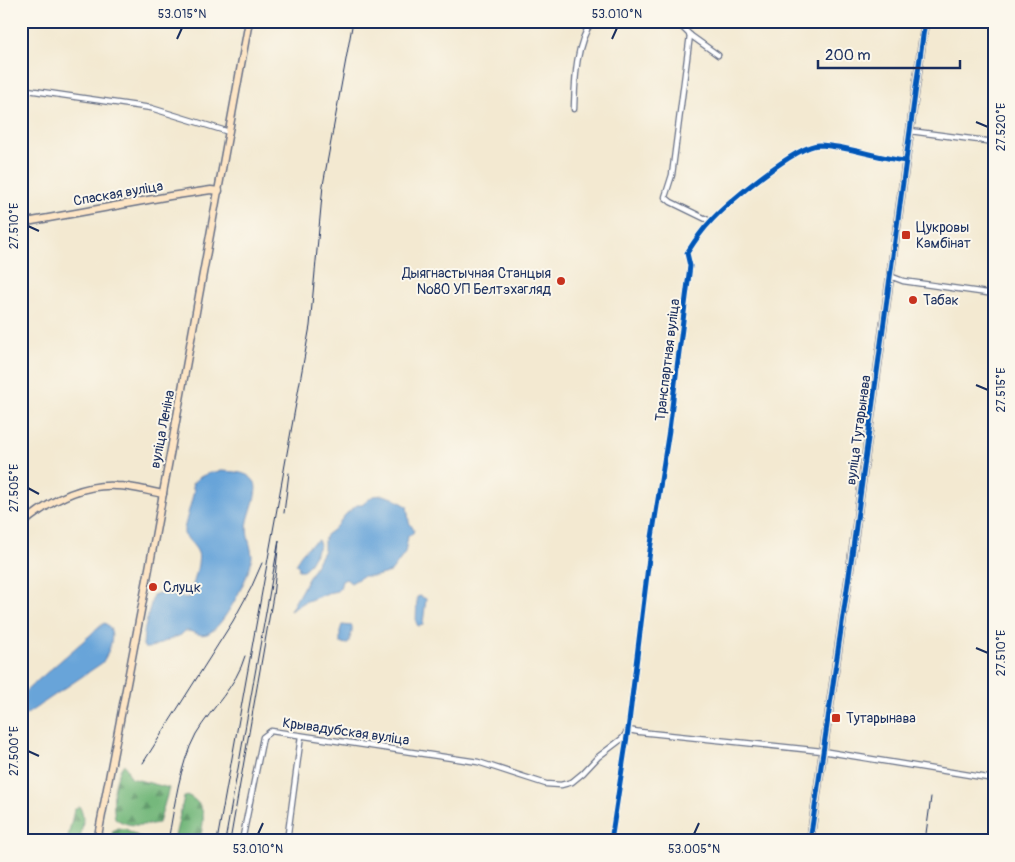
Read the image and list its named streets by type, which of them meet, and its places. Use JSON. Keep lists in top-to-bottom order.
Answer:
{
  "streets": {
    "street": [
      "Спаская вуліца",
      "Транспартная вуліца",
      "вуліца Леніна",
      "вуліца Тутарынава",
      "Крывадубская вуліца"
    ]
  },
  "crossings": [
    ["Спаская вуліца", "вуліца Леніна"],
    ["Транспартная вуліца", "вуліца Тутарынава"],
    ["Транспартная вуліца", "Крывадубская вуліца"]
  ],
  "places": {
    "transit": ["Цукровы Камбінат", "Тутарынава"],
    "other": ["Дыягнастычная Станцыя №80 УП Белтэхагляд", "Табак", "Слуцк"]
  },
  "scale_bar": "200 m",
  "coordinates": [
    "53.015°N",
    "53.010°N",
    "27.520°E",
    "27.510°E",
    "27.515°E",
    "27.505°E",
    "27.500°E",
    "53.005°N"
  ]
}
